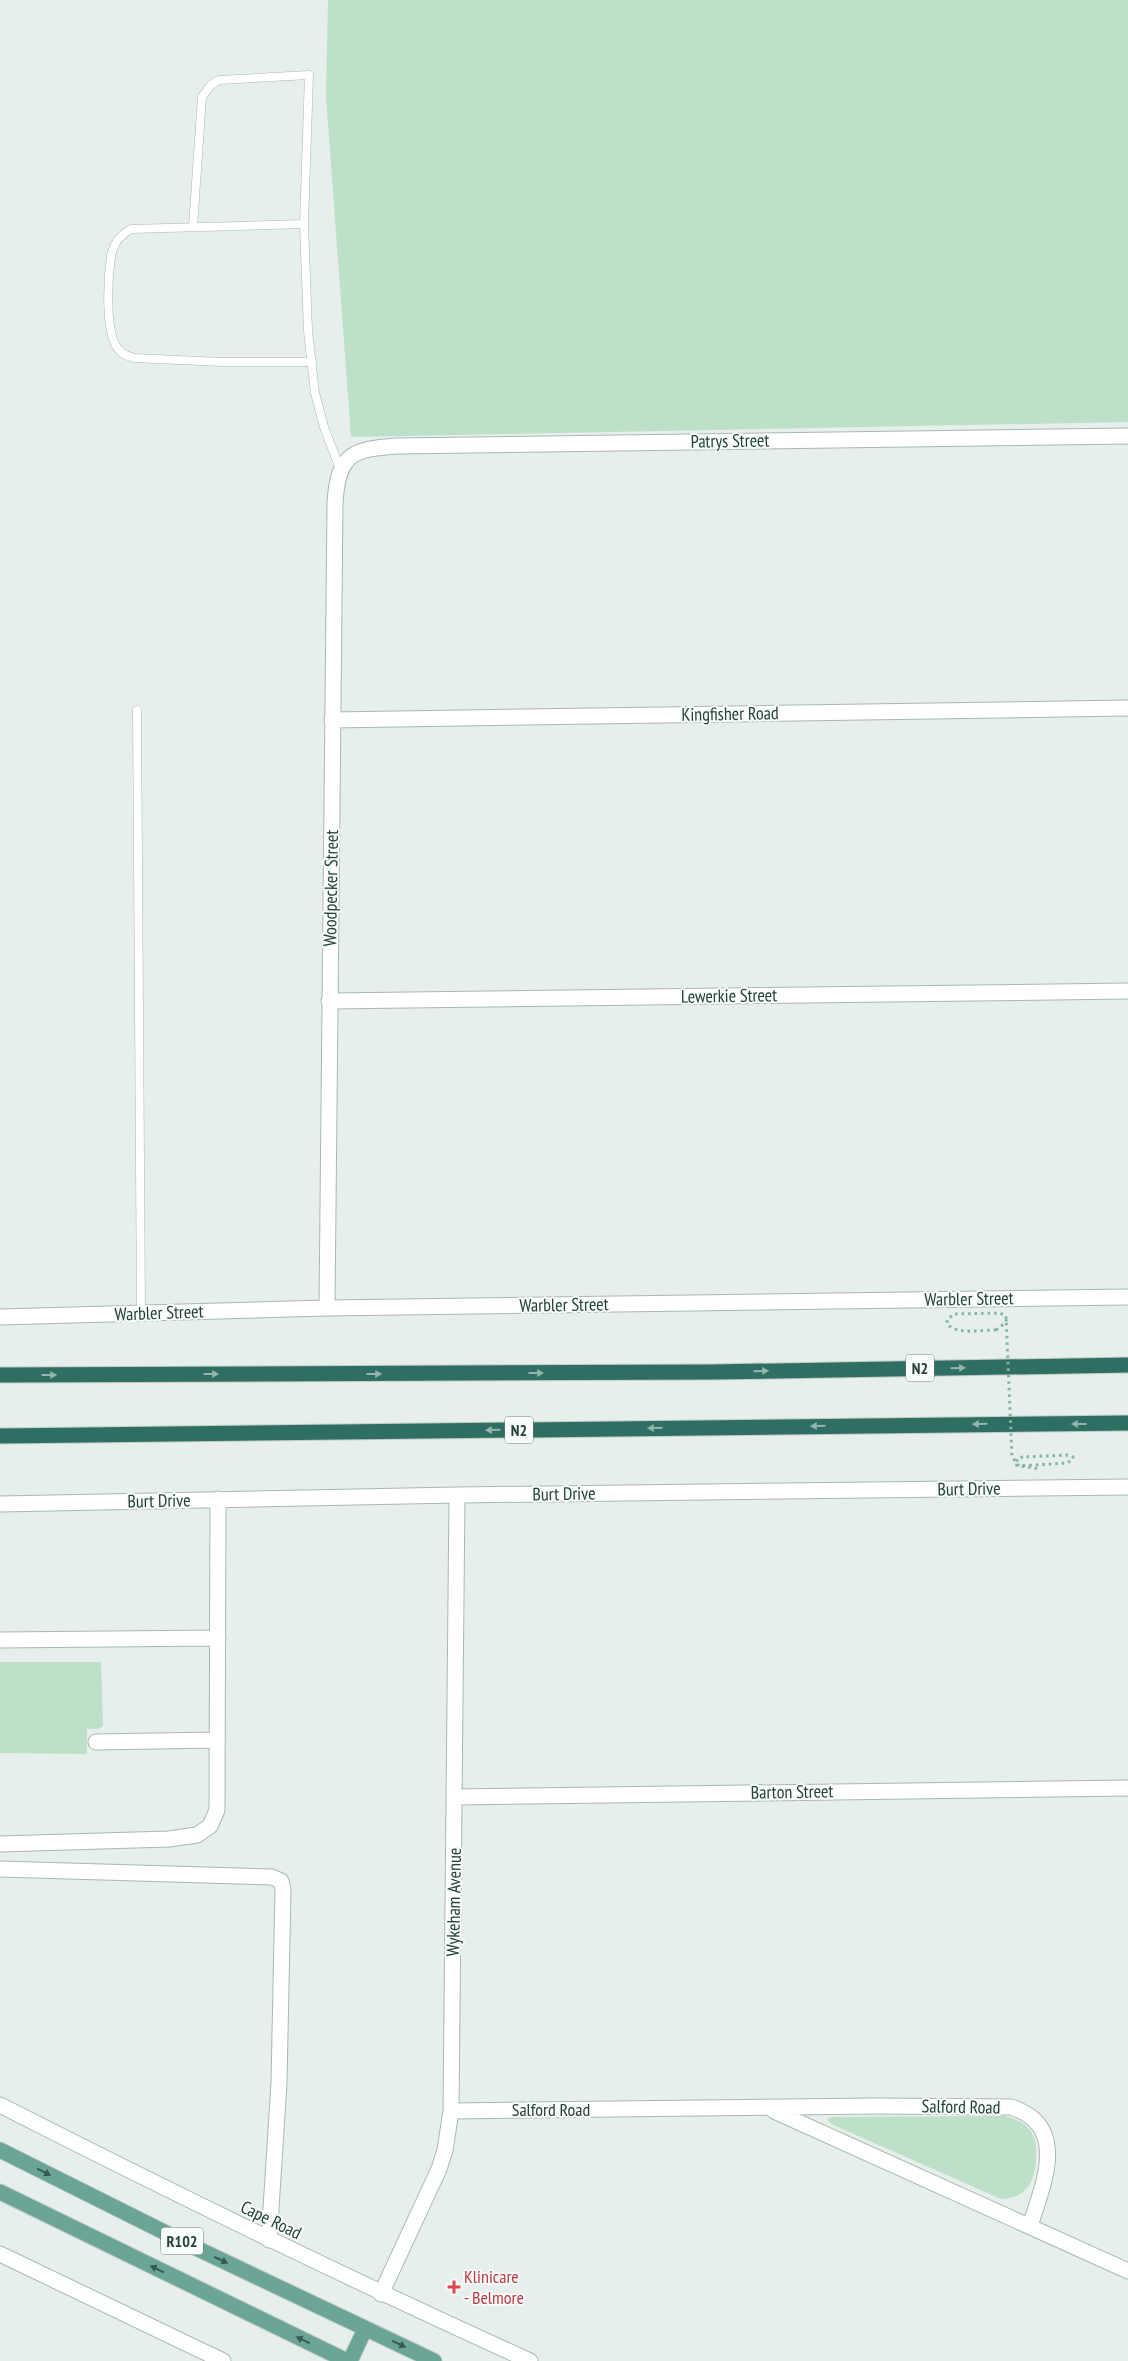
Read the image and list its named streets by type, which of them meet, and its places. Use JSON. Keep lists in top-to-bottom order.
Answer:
{
  "streets": {
    "highway": ["N2"],
    "main road": ["R102"],
    "street": [
      "Patrys Street",
      "Kingfisher Road",
      "Woodpecker Street",
      "Lewerkie Street",
      "Warbler Street",
      "Burt Drive",
      "Barton Street",
      "Wykeham Avenue",
      "Salford Road",
      "Cape Road"
    ]
  },
  "crossings": [
    ["Patrys Street", "Woodpecker Street"],
    ["Kingfisher Road", "Woodpecker Street"],
    ["Woodpecker Street", "Lewerkie Street"],
    ["Woodpecker Street", "Warbler Street"],
    ["Burt Drive", "Wykeham Avenue"],
    ["Barton Street", "Wykeham Avenue"],
    ["Wykeham Avenue", "Salford Road"],
    ["Wykeham Avenue", "Cape Road"]
  ],
  "places": {
    "health": ["Klinicare - Belmore"]
  }
}
